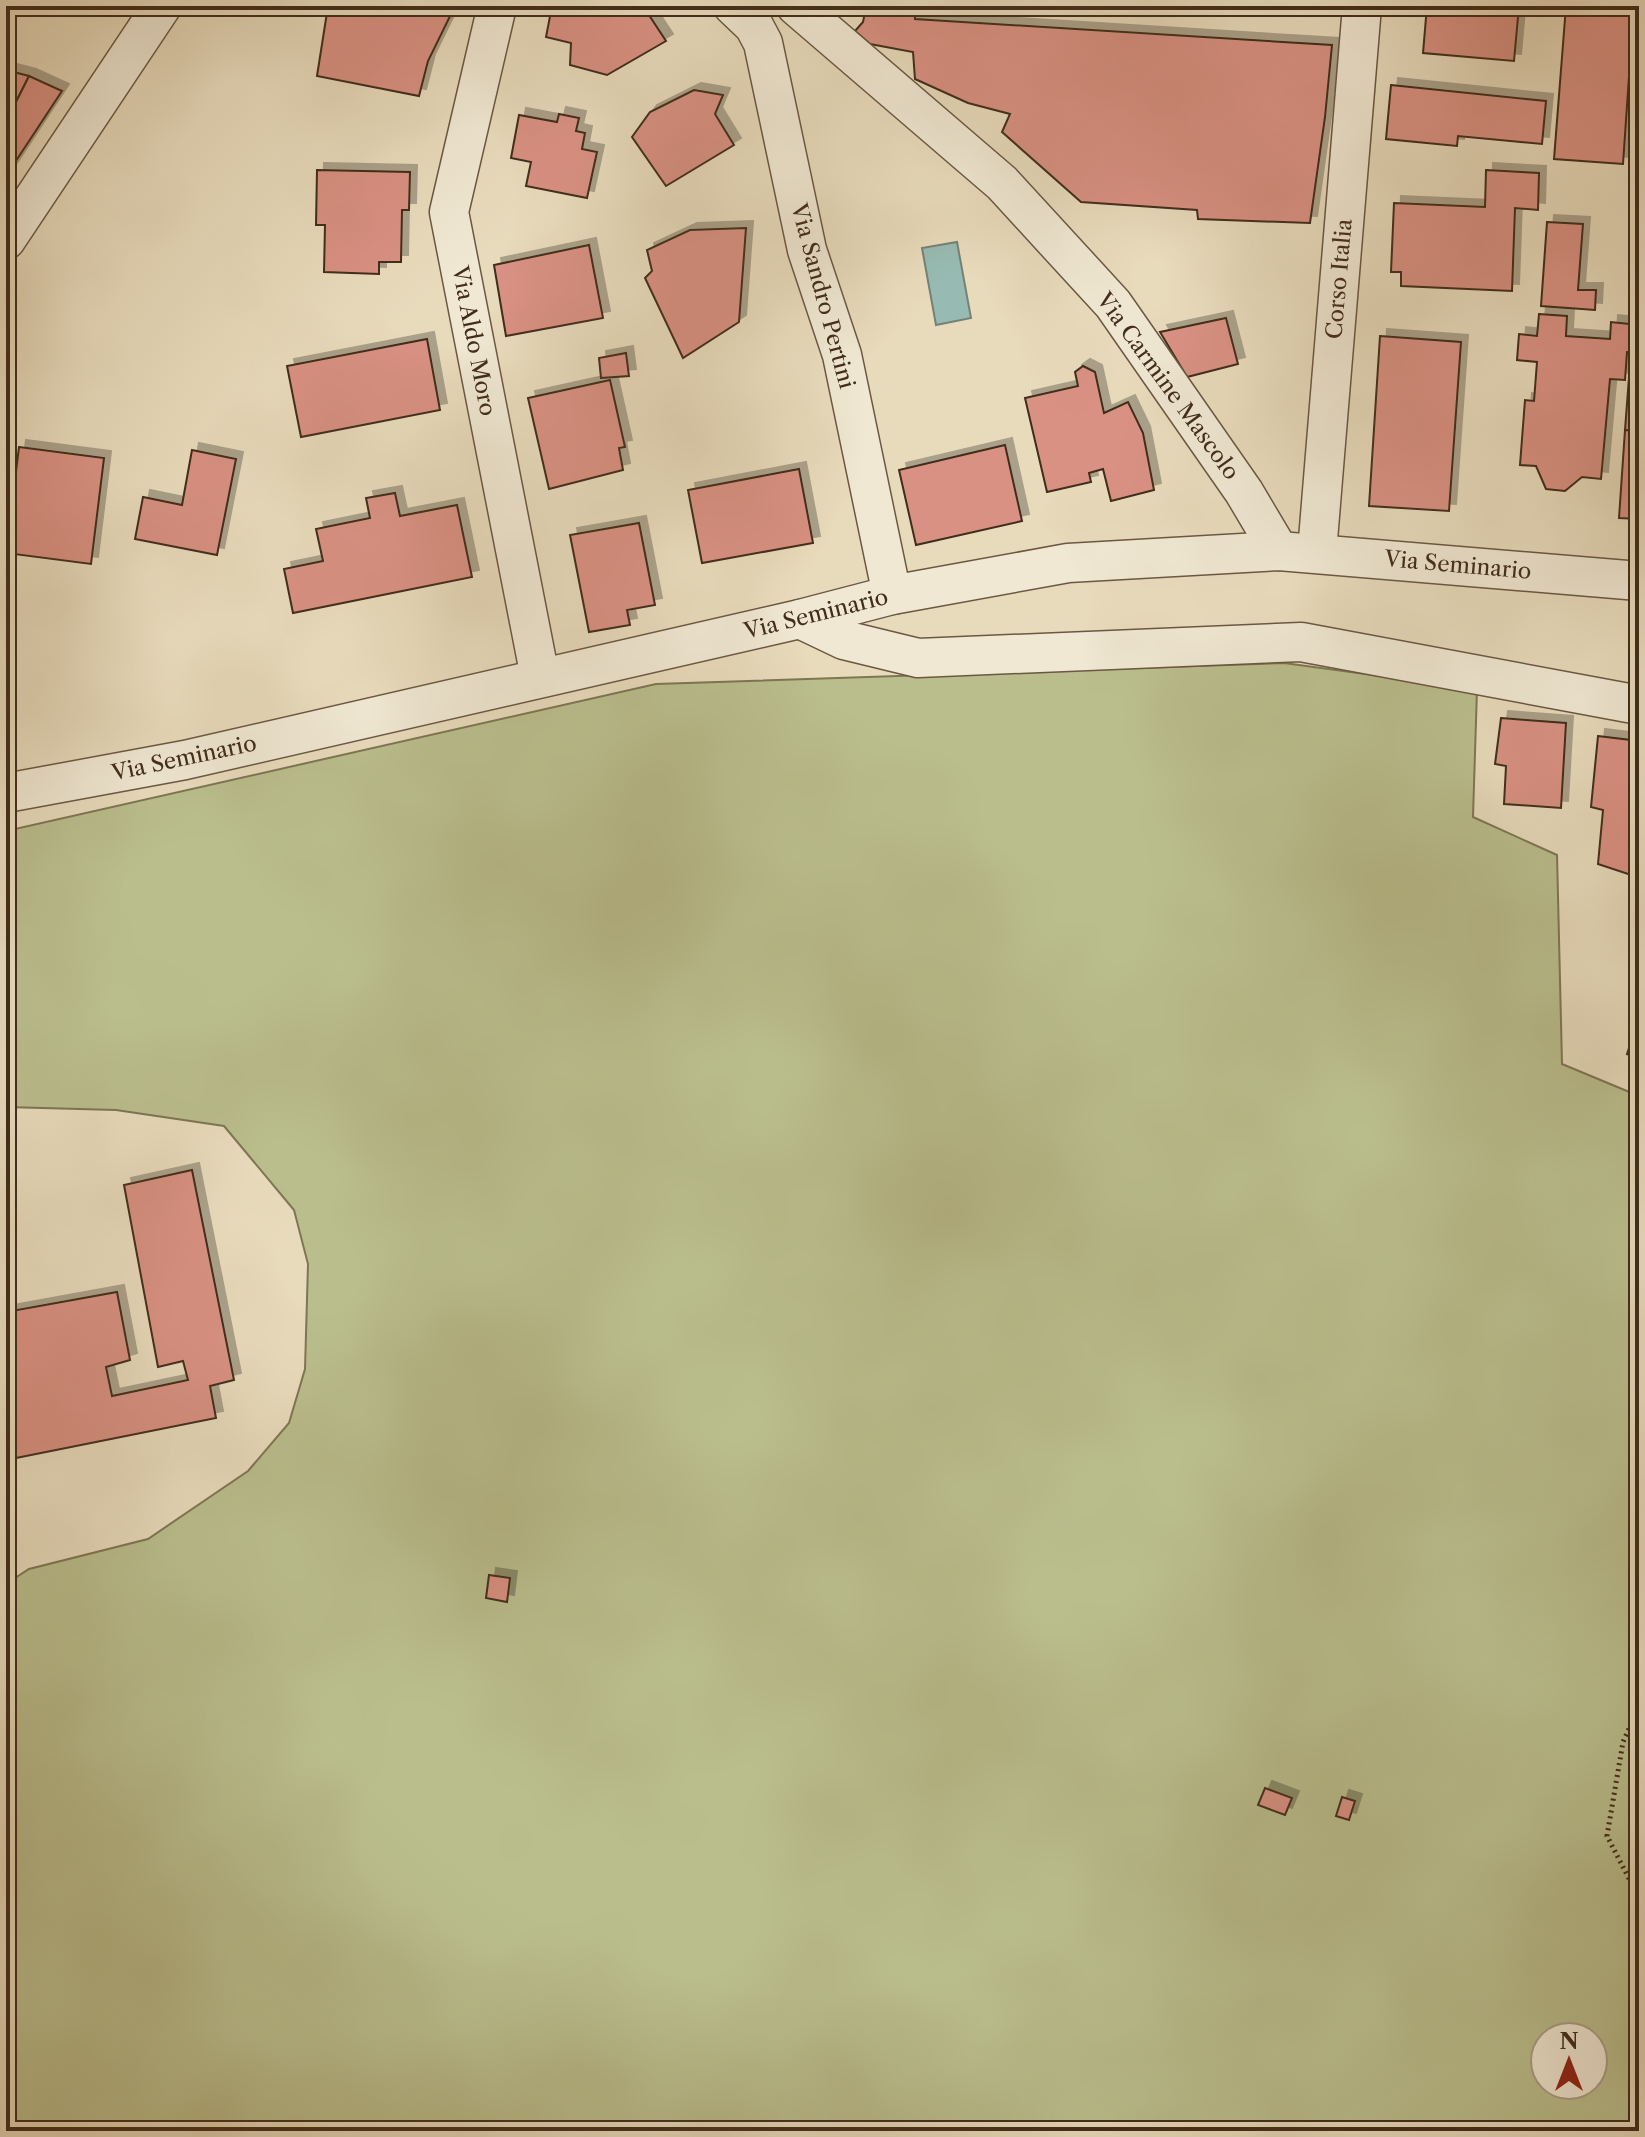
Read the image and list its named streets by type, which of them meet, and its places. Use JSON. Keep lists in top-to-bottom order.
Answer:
{
  "streets": {
    "street": [
      "Corso Italia",
      "Via Sandro Pertini",
      "Via Aldo Moro",
      "Via Carmine Mascolo",
      "Via Seminario"
    ]
  },
  "crossings": [
    ["Corso Italia", "Via Seminario"],
    ["Via Sandro Pertini", "Via Seminario"],
    ["Via Aldo Moro", "Via Seminario"],
    ["Via Carmine Mascolo", "Via Seminario"]
  ],
  "north": "top"
}
